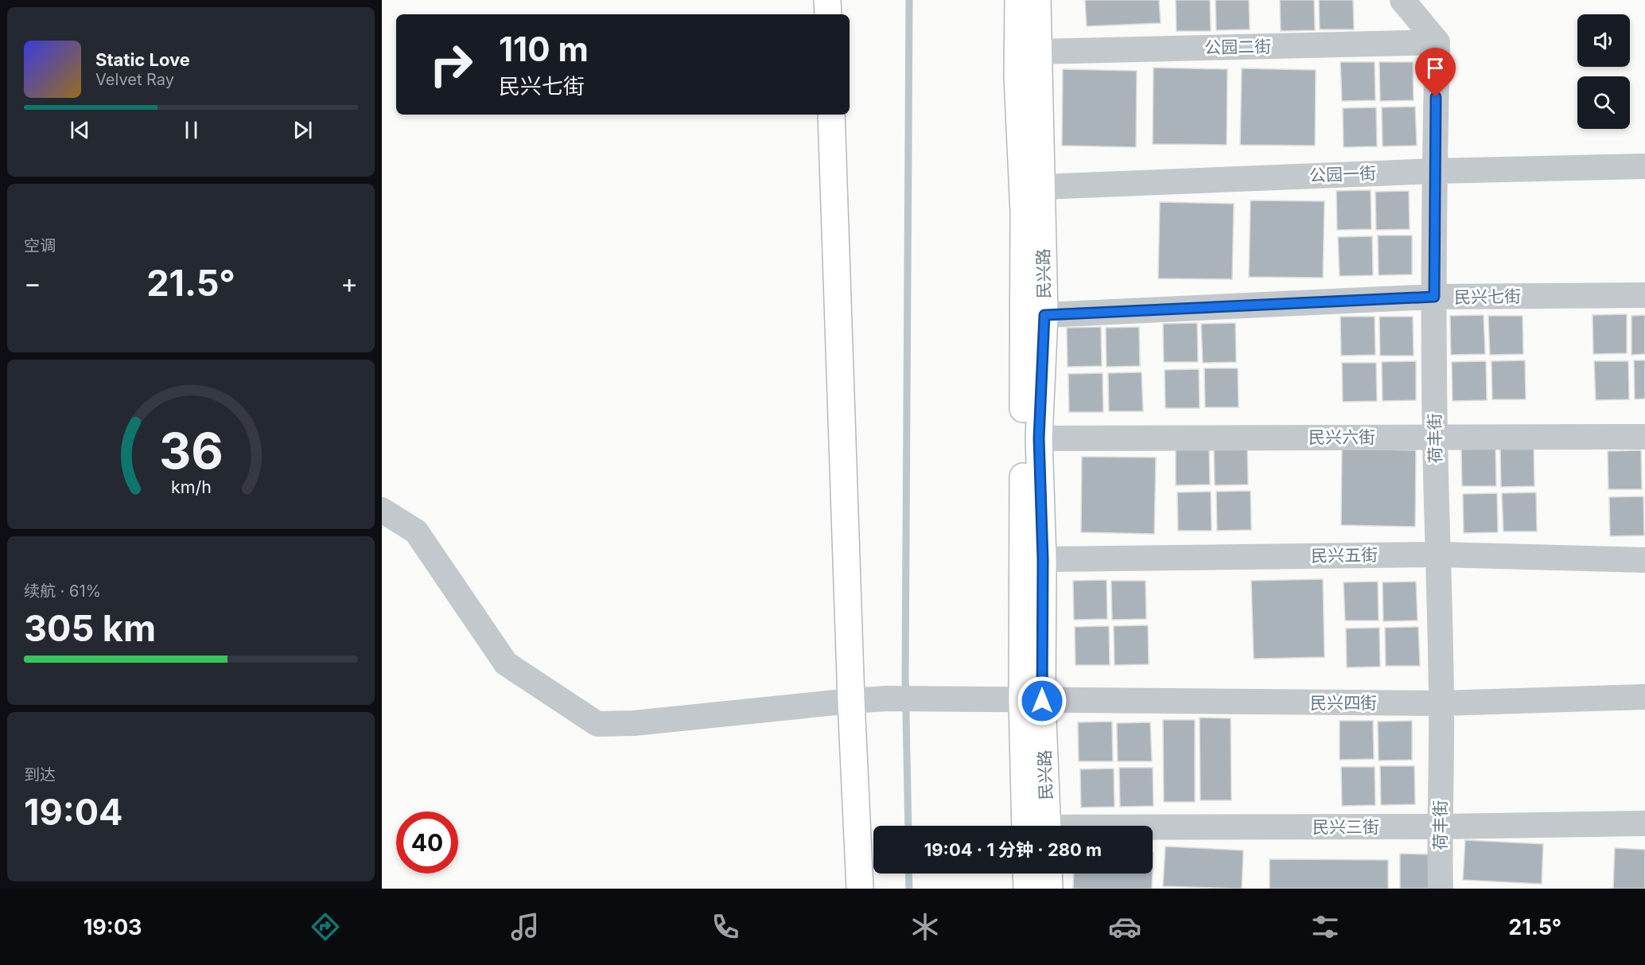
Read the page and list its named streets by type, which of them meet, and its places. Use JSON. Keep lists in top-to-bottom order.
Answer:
{
  "streets": {
    "street": [
      "公园二街",
      "公园一街",
      "民兴路",
      "民兴七街",
      "民兴六街",
      "荷丰街",
      "民兴五街",
      "民兴四街",
      "民兴三街"
    ]
  },
  "crossings": [
    ["公园二街", "民兴路"],
    ["公园二街", "荷丰街"],
    ["公园一街", "民兴路"],
    ["公园一街", "荷丰街"],
    ["民兴路", "民兴七街"],
    ["民兴路", "民兴六街"],
    ["民兴路", "民兴五街"],
    ["民兴路", "民兴四街"],
    ["民兴七街", "荷丰街"],
    ["民兴六街", "荷丰街"],
    ["荷丰街", "民兴五街"],
    ["荷丰街", "民兴四街"],
    ["荷丰街", "民兴三街"]
  ],
  "page": {
    "turn": ["110 m", "民兴七街"],
    "song": ["Static Love", "Velvet Ray"],
    "tile": [
      "空调",
      ["续航 · 61%", "305 km"],
      ["到达", "19:04"]
    ],
    "heat": ["−", "21.5°", "+"],
    "limit": "40",
    "trip": "19:04 · 1 分钟 · 280 m",
    "tabs": ["19:03", "21.5°"],
    "gauge": ["36", "km/h"]
  }
}
